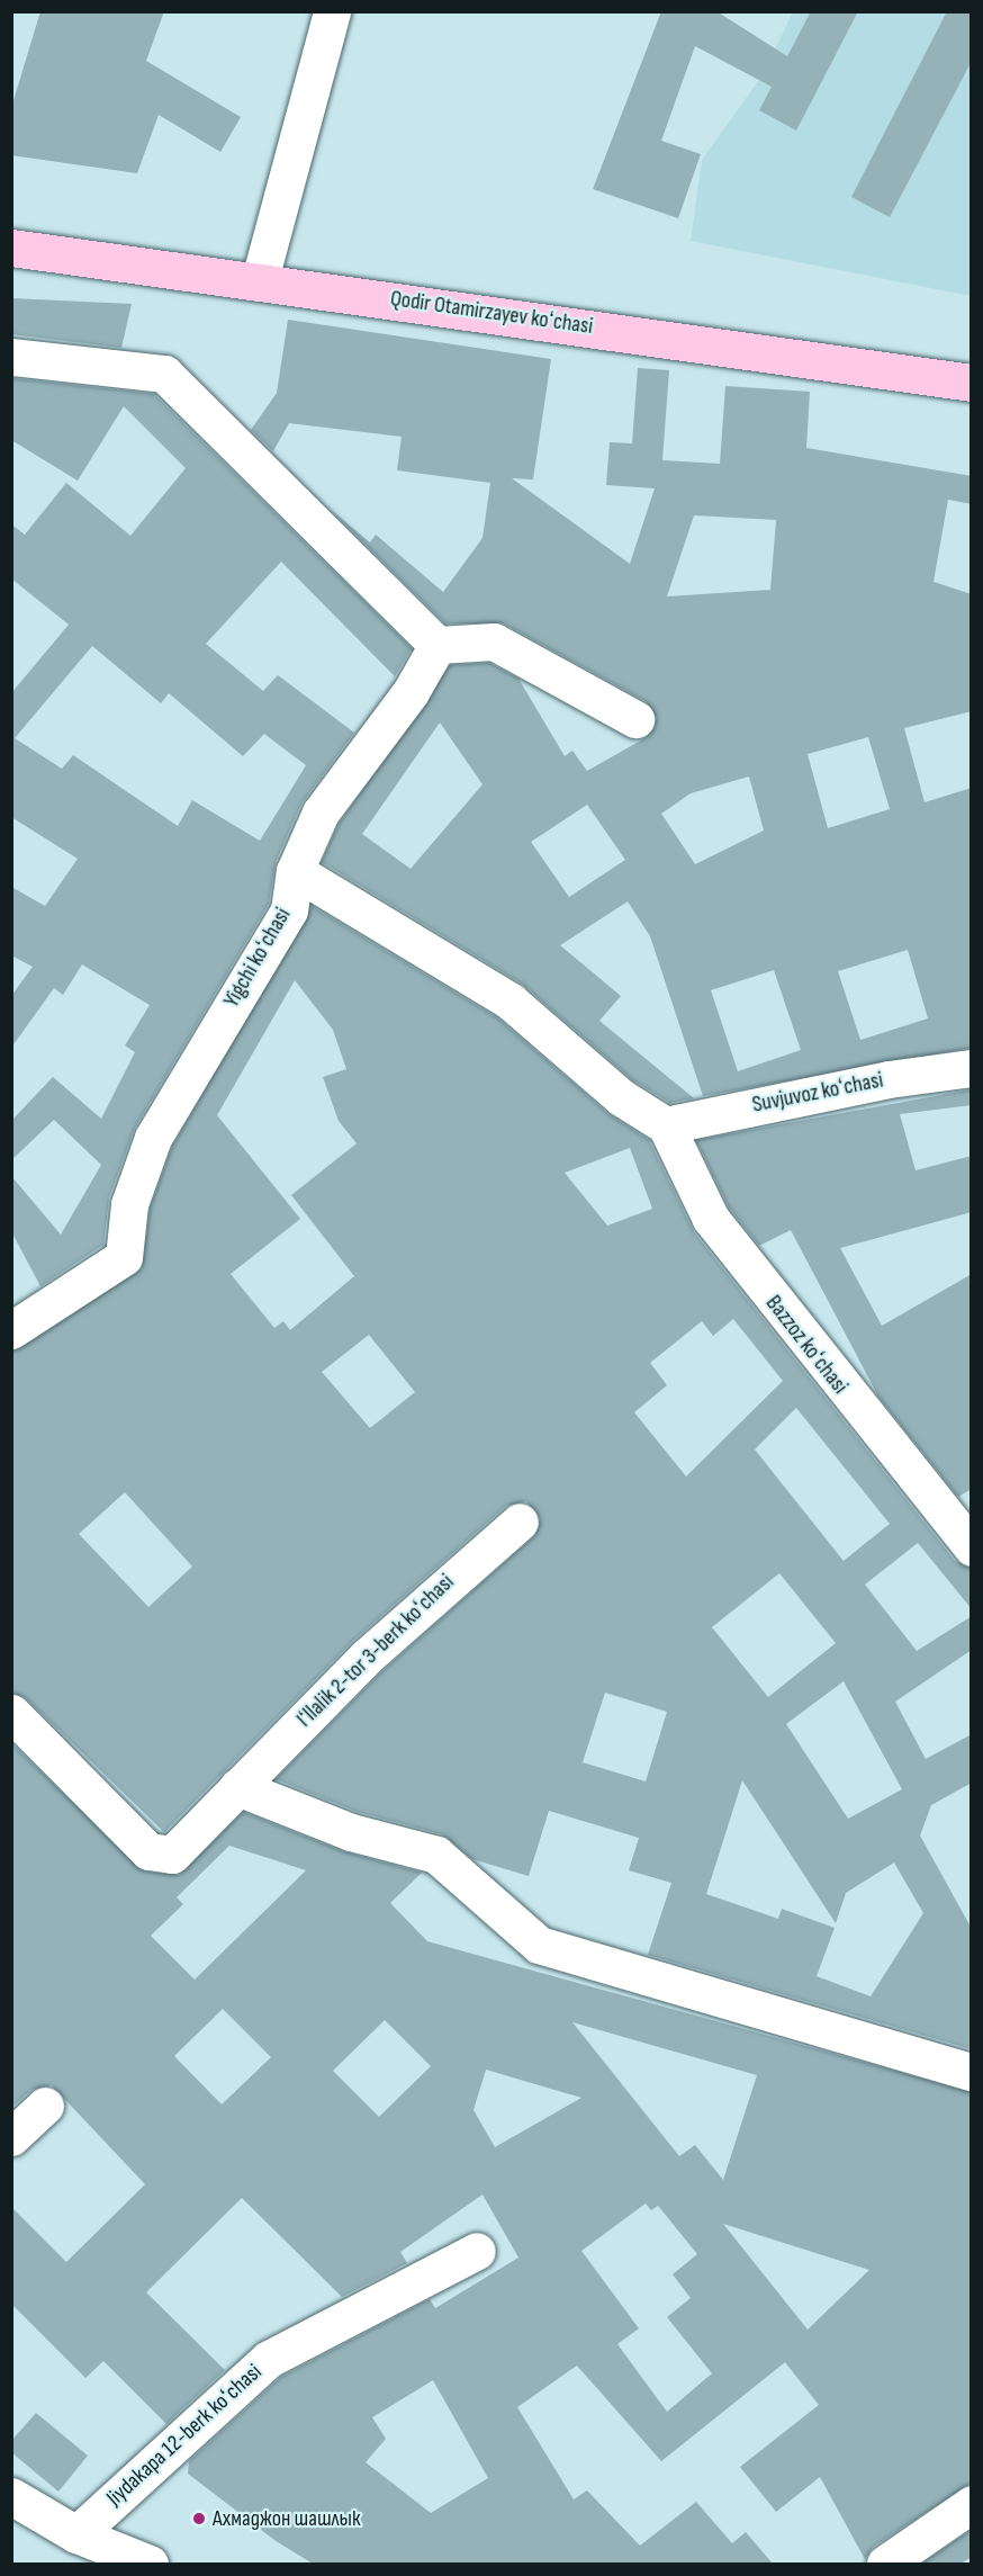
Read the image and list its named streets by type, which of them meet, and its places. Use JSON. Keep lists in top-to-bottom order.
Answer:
{
  "streets": {
    "main road": ["Qodir Otamirzayev koʻchasi"],
    "street": [
      "Yigchi koʻchasi",
      "Suvjuvoz koʻchasi",
      "Bazzoz koʻchasi",
      "Iʻllalik 2-tor 3-berk koʻchasi",
      "Jiydakapa 12-berk koʻchasi"
    ]
  },
  "crossings": [
    ["Suvjuvoz koʻchasi", "Bazzoz koʻchasi"]
  ],
  "places": ["Ахмаджон шашлык"]
}
